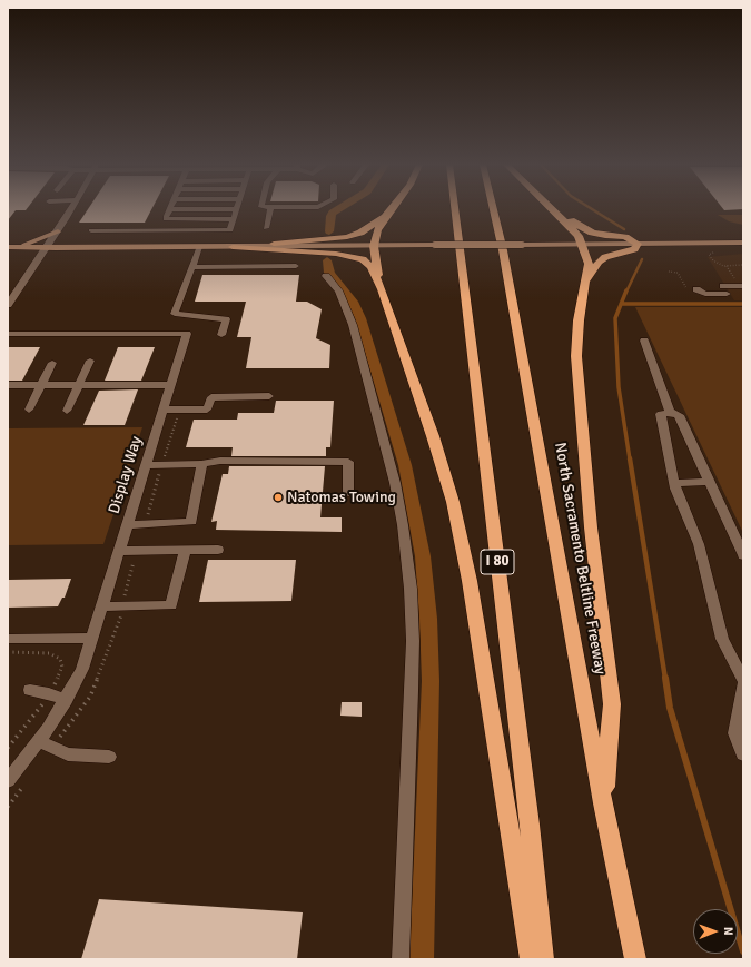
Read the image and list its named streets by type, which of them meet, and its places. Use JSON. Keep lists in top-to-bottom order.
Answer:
{
  "streets": {
    "highway": ["North Sacramento Beltline Freeway", "I 80"],
    "street": ["Display Way"]
  },
  "places": ["Natomas Towing"],
  "north": "right"
}
